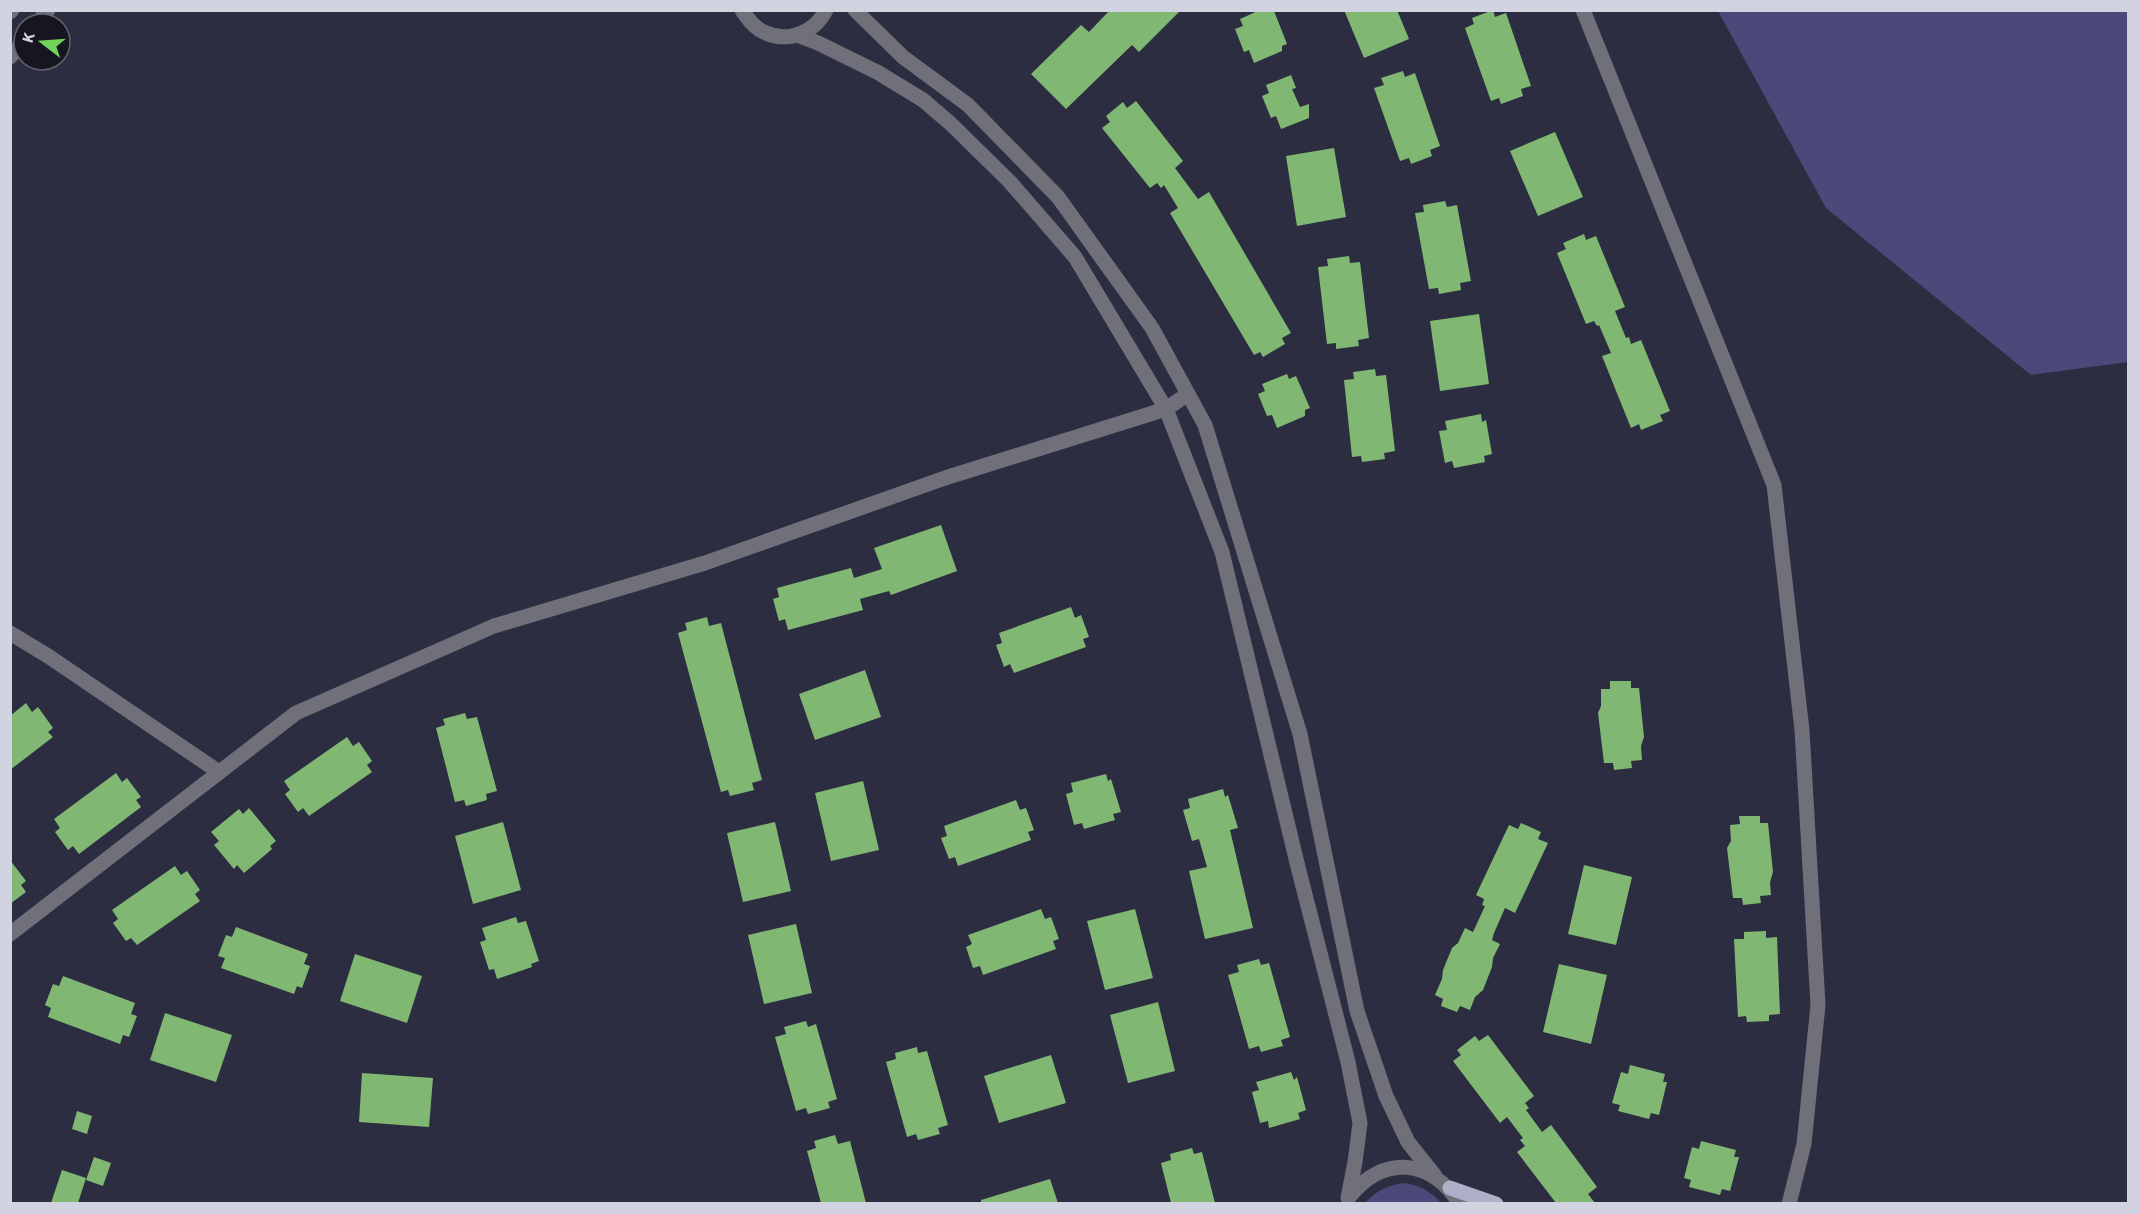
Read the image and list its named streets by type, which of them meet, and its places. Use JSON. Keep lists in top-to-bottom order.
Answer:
{
  "north": "left"
}
